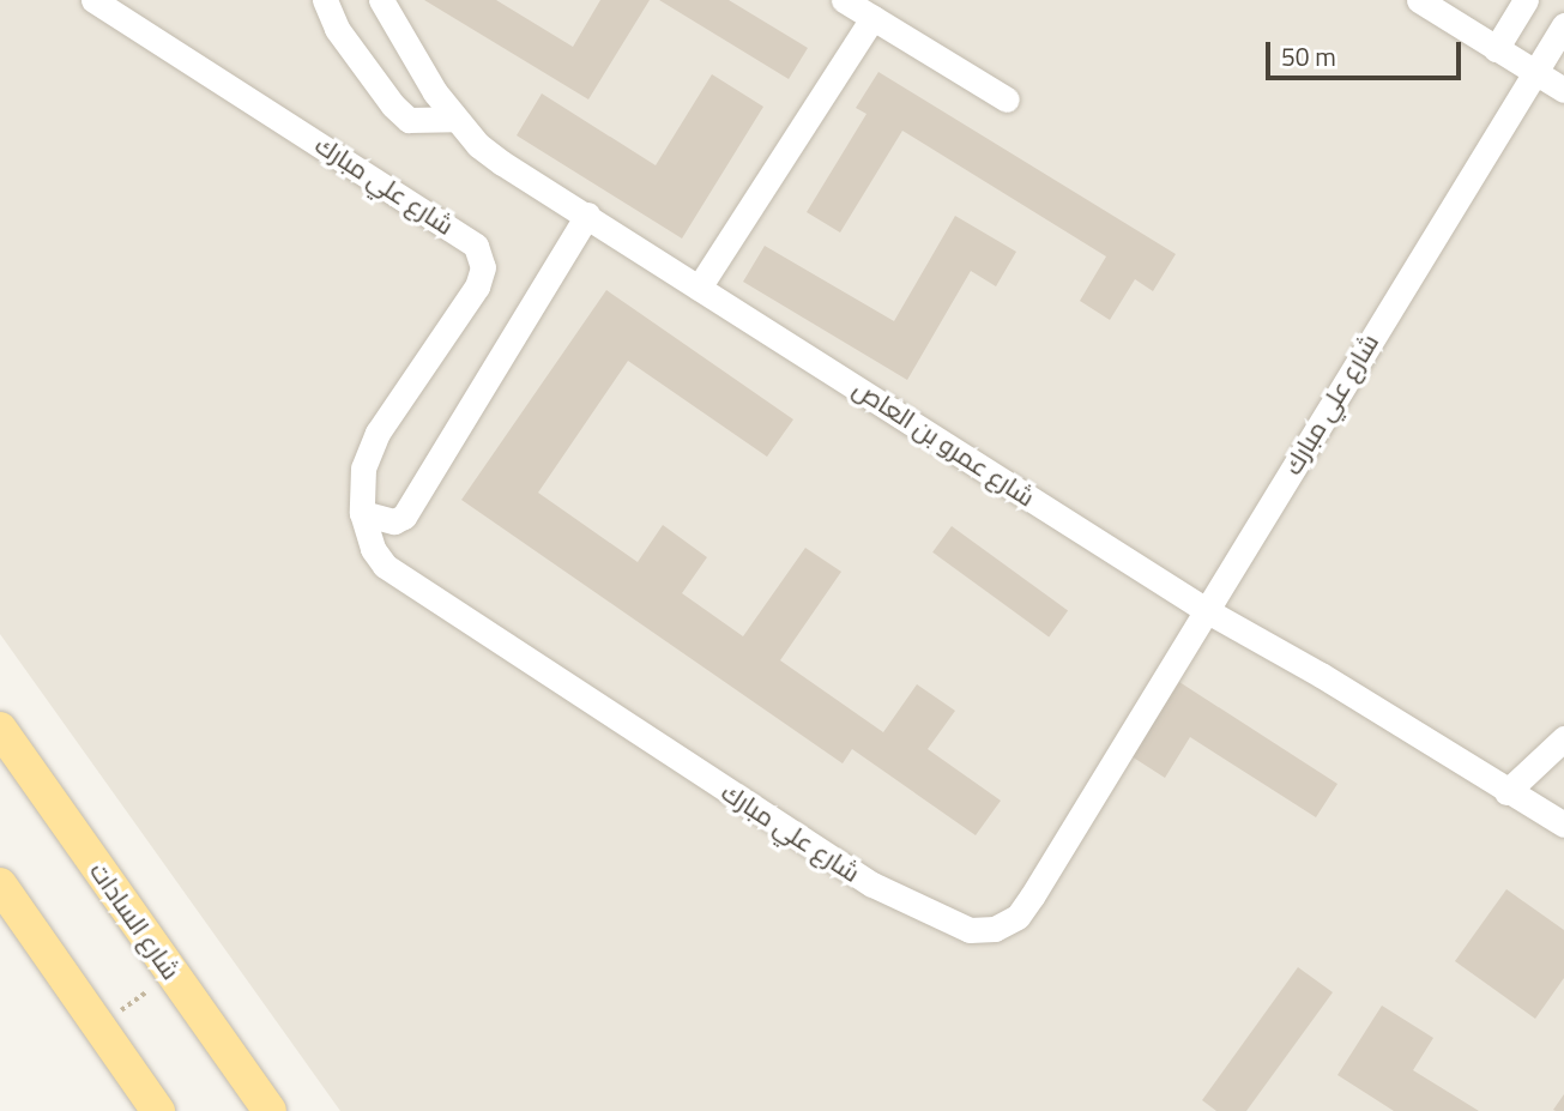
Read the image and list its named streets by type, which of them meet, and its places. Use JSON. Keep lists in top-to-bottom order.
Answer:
{
  "streets": {
    "main road": ["شارع السادات"],
    "street": ["شارع علي مبارك", "شارع عمرو بن العاص"]
  },
  "crossings": [
    ["شارع علي مبارك", "شارع عمرو بن العاص"]
  ],
  "scale_bar": "50 m"
}
